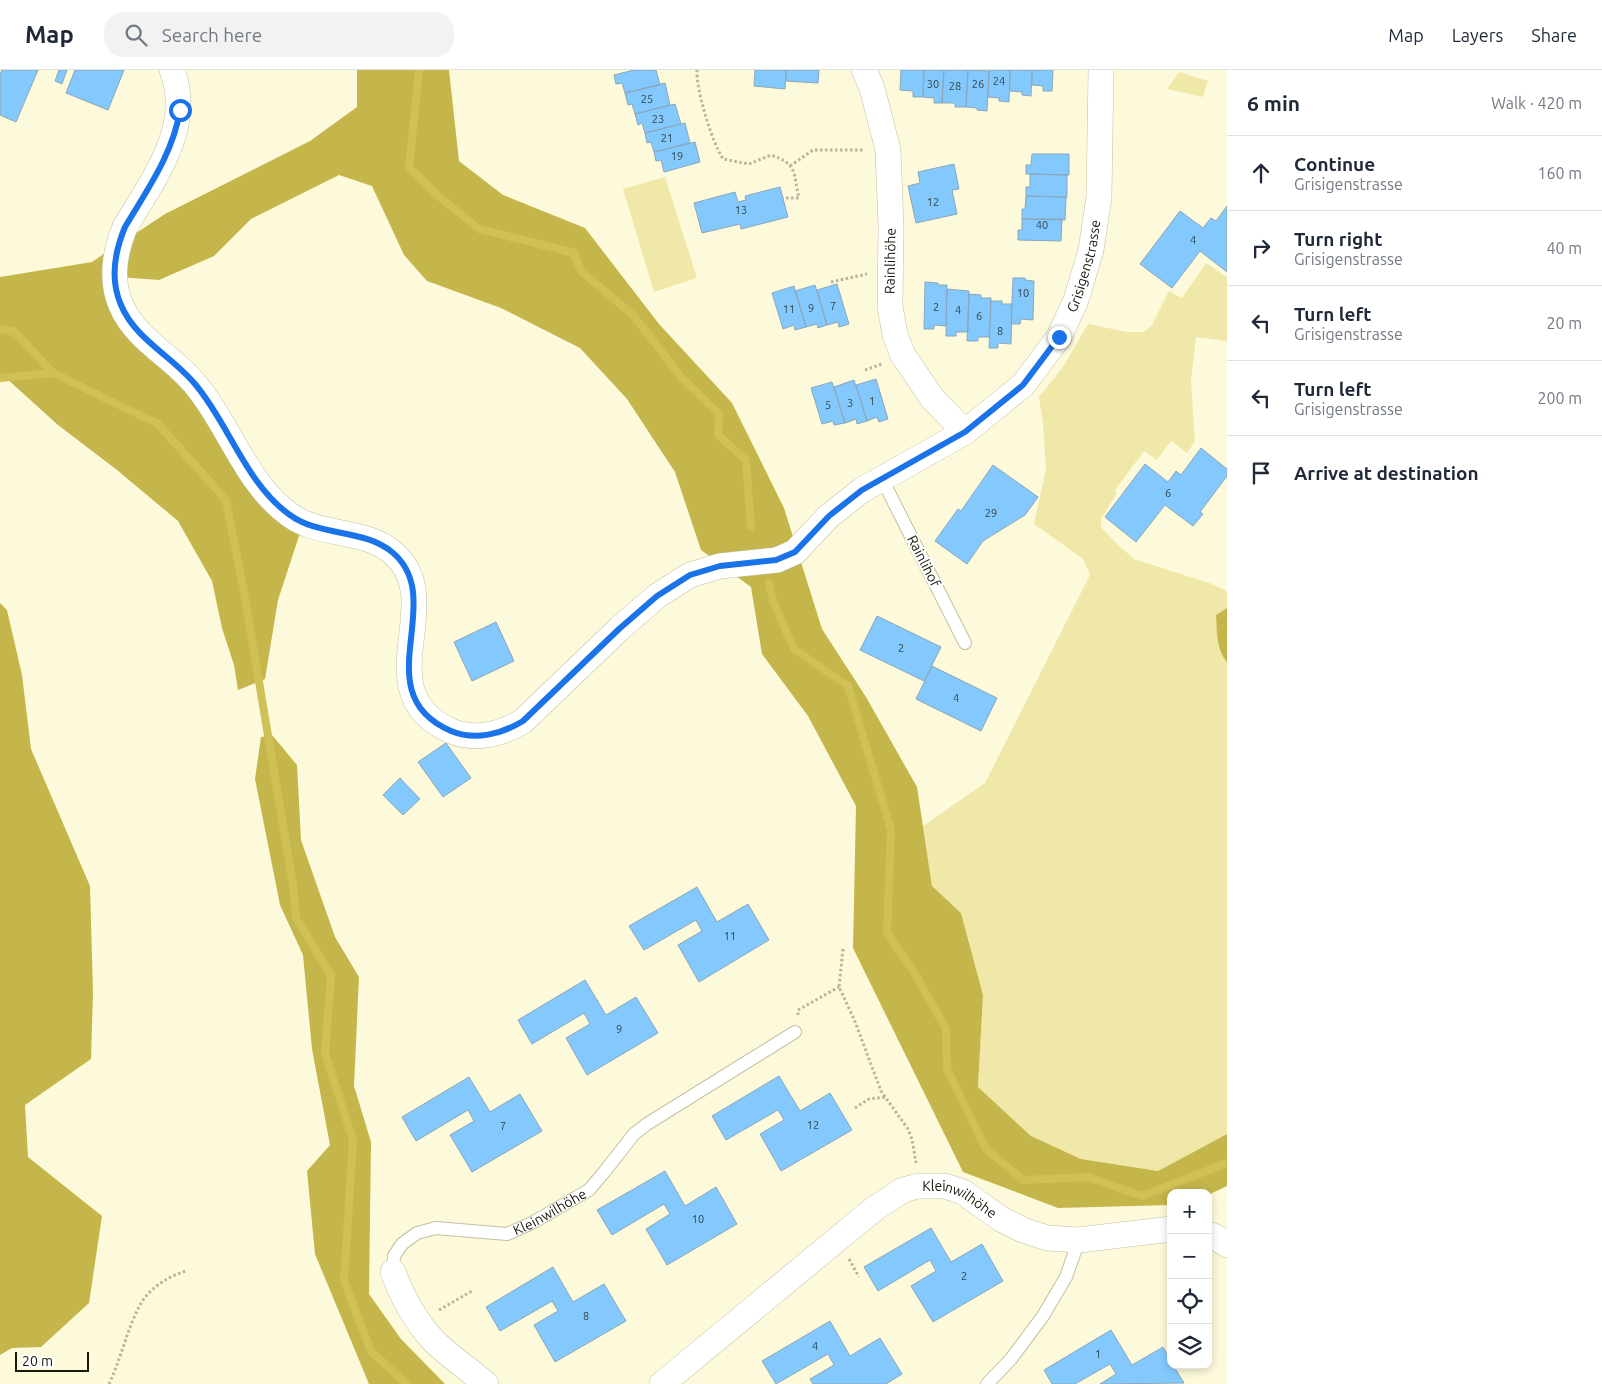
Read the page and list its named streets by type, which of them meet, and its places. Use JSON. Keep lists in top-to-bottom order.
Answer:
{
  "streets": {
    "street": ["Rainlihöhe", "Grisigenstrasse", "Kleinwilhöhe"],
    "lane": ["Rainlihof"]
  },
  "crossings": [
    ["Rainlihöhe", "Grisigenstrasse"],
    ["Grisigenstrasse", "Rainlihof"]
  ],
  "house_numbers": [
    "24",
    "30",
    "26",
    "28",
    "25",
    "23",
    "21",
    "19",
    "12",
    "13",
    "40",
    "4",
    "10",
    "7",
    "2",
    "9",
    "11",
    "4",
    "6",
    "8",
    "1",
    "3",
    "5",
    "6",
    "29",
    "2",
    "4",
    "11",
    "9",
    "12",
    "7",
    "10",
    "2",
    "8",
    "4",
    "1"
  ],
  "scale_bar": "20 m",
  "page": {
    "header": "Map",
    "search": "Search here",
    "nav": ["Map", "Layers", "Share"],
    "heading": ["6 min", "Walk · 420 m"],
    "list": [
      ["Continue", "Grisigenstrasse", "160 m"],
      ["Turn right", "Grisigenstrasse", "40 m"],
      ["Turn left", "Grisigenstrasse", "20 m"],
      ["Turn left", "Grisigenstrasse", "200 m"],
      "Arrive at destination"
    ],
    "map_buttons": ["+", "−"],
    "scale": "20 m"
  }
}
